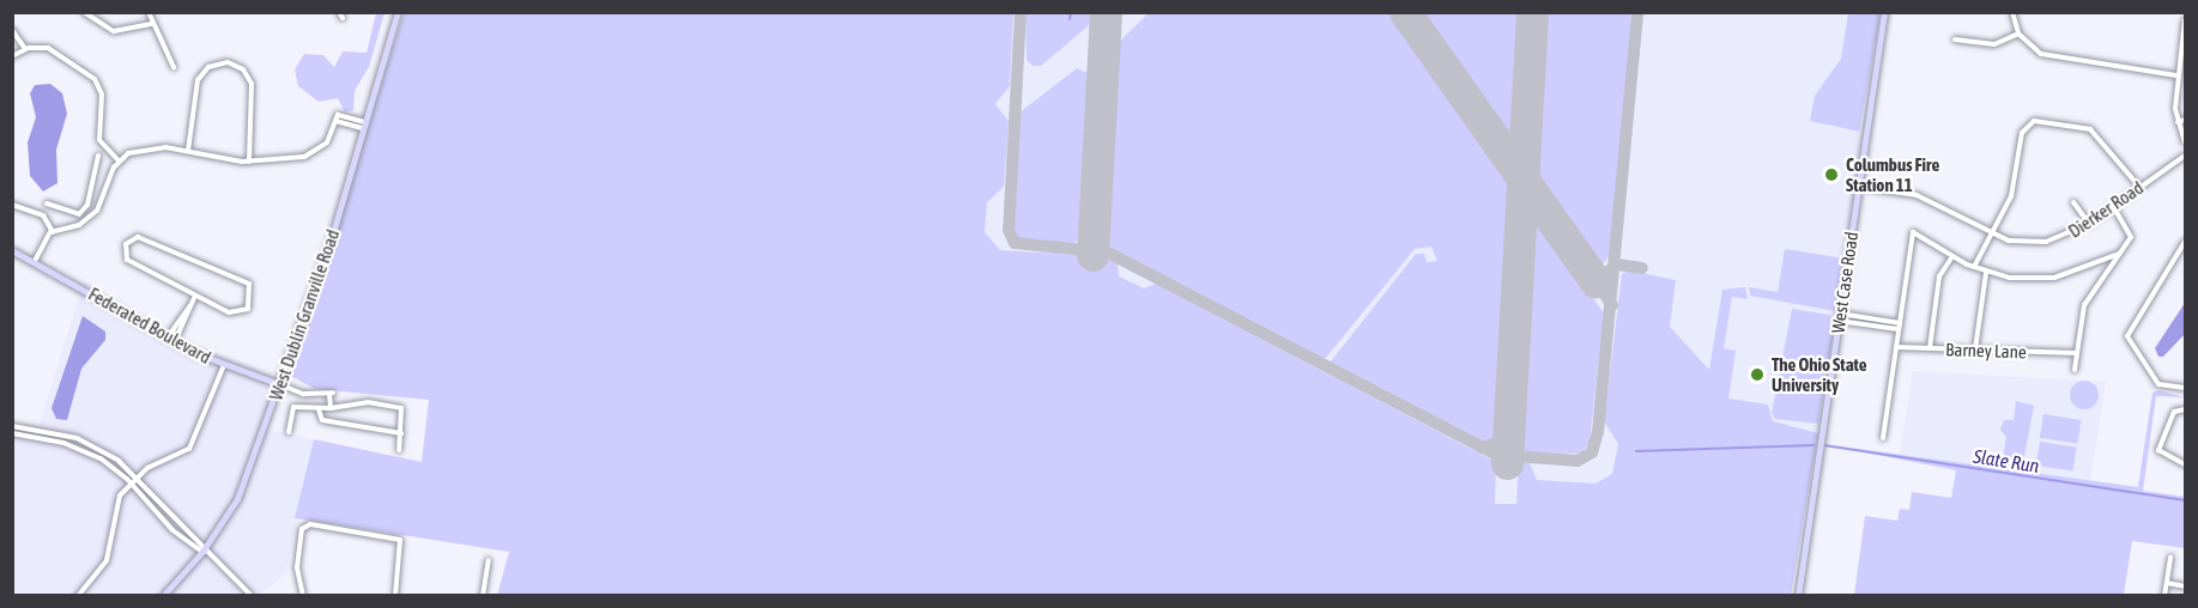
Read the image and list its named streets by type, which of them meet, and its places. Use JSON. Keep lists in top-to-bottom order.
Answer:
{
  "streets": {
    "main road": ["West Case Road", "West Dublin Granville Road", "Federated Boulevard"],
    "street": ["Dierker Road", "Barney Lane"]
  },
  "crossings": [
    ["Dierker Road", "West Case Road"],
    ["West Dublin Granville Road", "Federated Boulevard"]
  ],
  "water": ["Slate Run"],
  "places": ["Columbus Fire Station 11", "The Ohio State University"]
}
